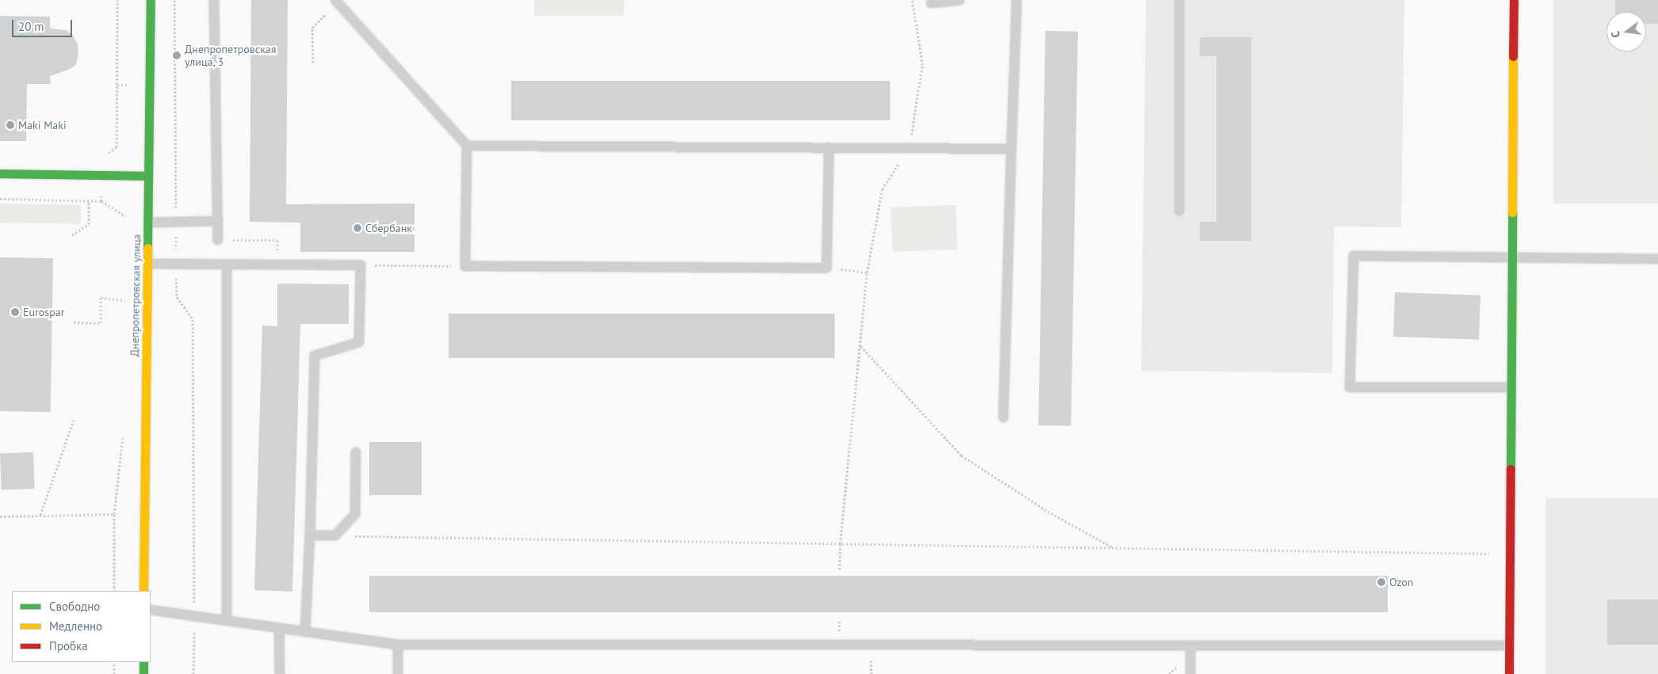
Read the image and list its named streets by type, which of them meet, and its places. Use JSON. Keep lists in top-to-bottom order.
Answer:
{
  "streets": {
    "street": ["Днепропетровская улица"]
  },
  "places": [
    "Днепропетровская улица, 3",
    "Maki Maki",
    "Сбербанк",
    "Eurospar",
    "Ozon"
  ],
  "legend": ["Свободно", "Медленно", "Пробка"],
  "scale_bar": "20 m",
  "north": "left"
}
